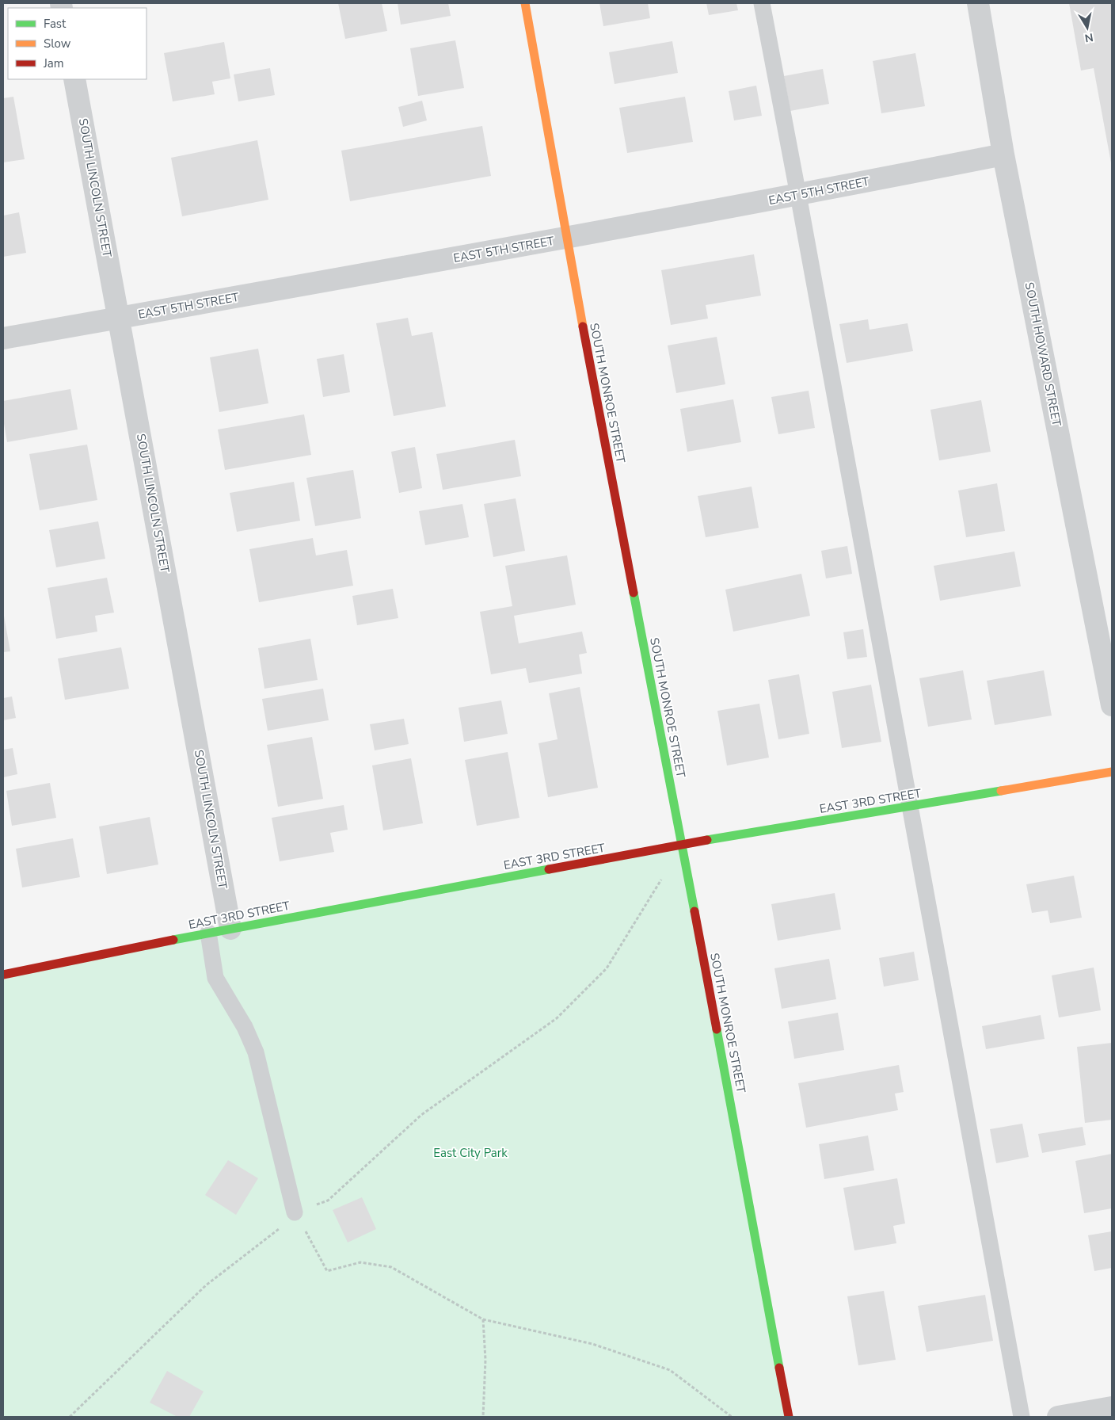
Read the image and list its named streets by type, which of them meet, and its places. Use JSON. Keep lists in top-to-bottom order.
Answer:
{
  "streets": {
    "street": [
      "SOUTH LINCOLN STREET",
      "EAST 5TH STREET",
      "SOUTH HOWARD STREET",
      "SOUTH MONROE STREET",
      "EAST 3RD STREET"
    ]
  },
  "crossings": [
    ["SOUTH LINCOLN STREET", "EAST 5TH STREET"],
    ["SOUTH LINCOLN STREET", "EAST 3RD STREET"],
    ["EAST 5TH STREET", "SOUTH HOWARD STREET"],
    ["EAST 5TH STREET", "SOUTH MONROE STREET"],
    ["SOUTH MONROE STREET", "EAST 3RD STREET"]
  ],
  "parks": ["East City Park"],
  "legend": ["Fast", "Slow", "Jam"],
  "north": "bottom"
}
